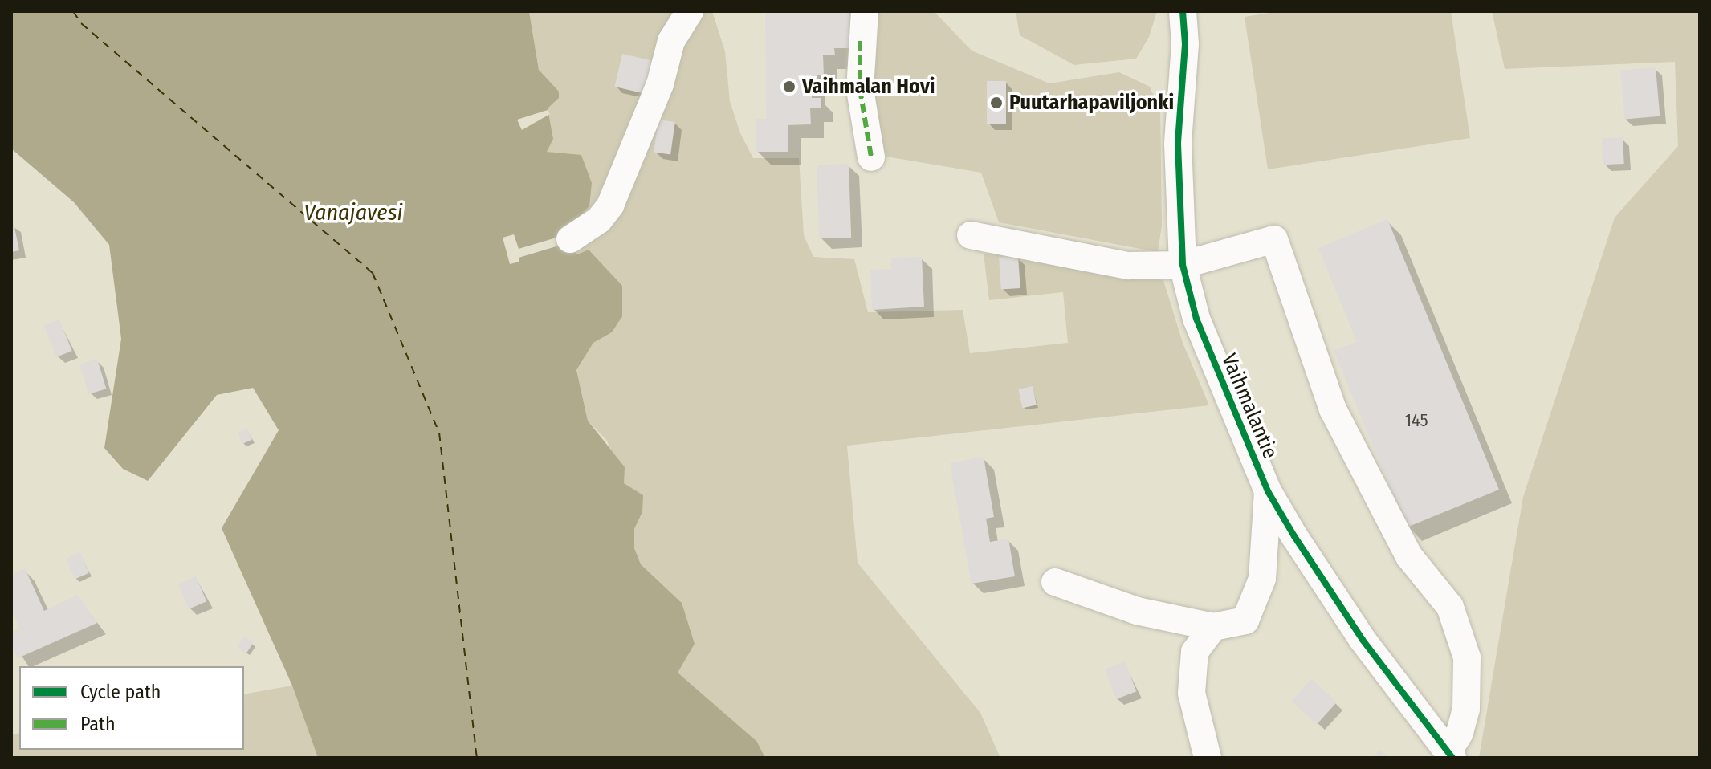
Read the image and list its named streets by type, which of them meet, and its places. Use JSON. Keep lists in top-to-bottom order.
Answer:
{
  "streets": {
    "street": ["Vaihmalantie"]
  },
  "water": ["Vanajavesi"],
  "places": ["Vaihmalan Hovi", "Puutarhapaviljonki"],
  "house_numbers": ["145"],
  "legend": ["Cycle path", "Path"]
}
